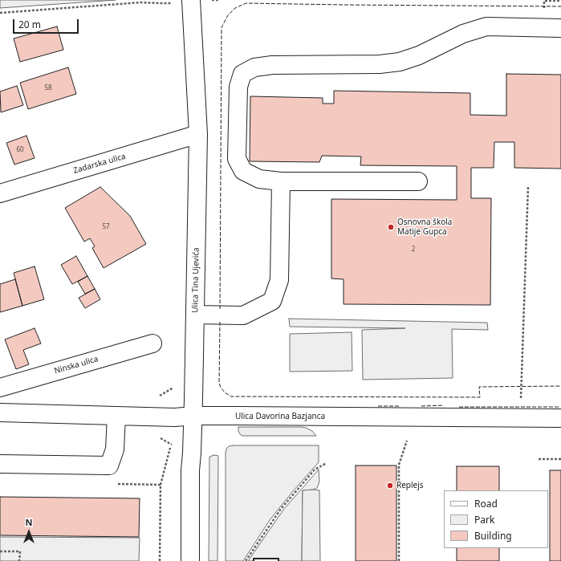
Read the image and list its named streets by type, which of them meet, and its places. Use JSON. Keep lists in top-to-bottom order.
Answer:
{
  "streets": {
    "street": [
      "Zadarska ulica",
      "Ulica Tina Ujevića",
      "Ninska ulica",
      "Ulica Davorina Bazjanca"
    ]
  },
  "crossings": [
    ["Zadarska ulica", "Ulica Tina Ujevića"],
    ["Ulica Tina Ujevića", "Ulica Davorina Bazjanca"]
  ],
  "places": ["Osnovna škola Matije Gupca", "Replejs"],
  "house_numbers": [
    "58",
    "60",
    "57",
    "2"
  ],
  "legend": ["Road", "Park", "Building"],
  "scale_bar": "20 m",
  "north": "top"
}
